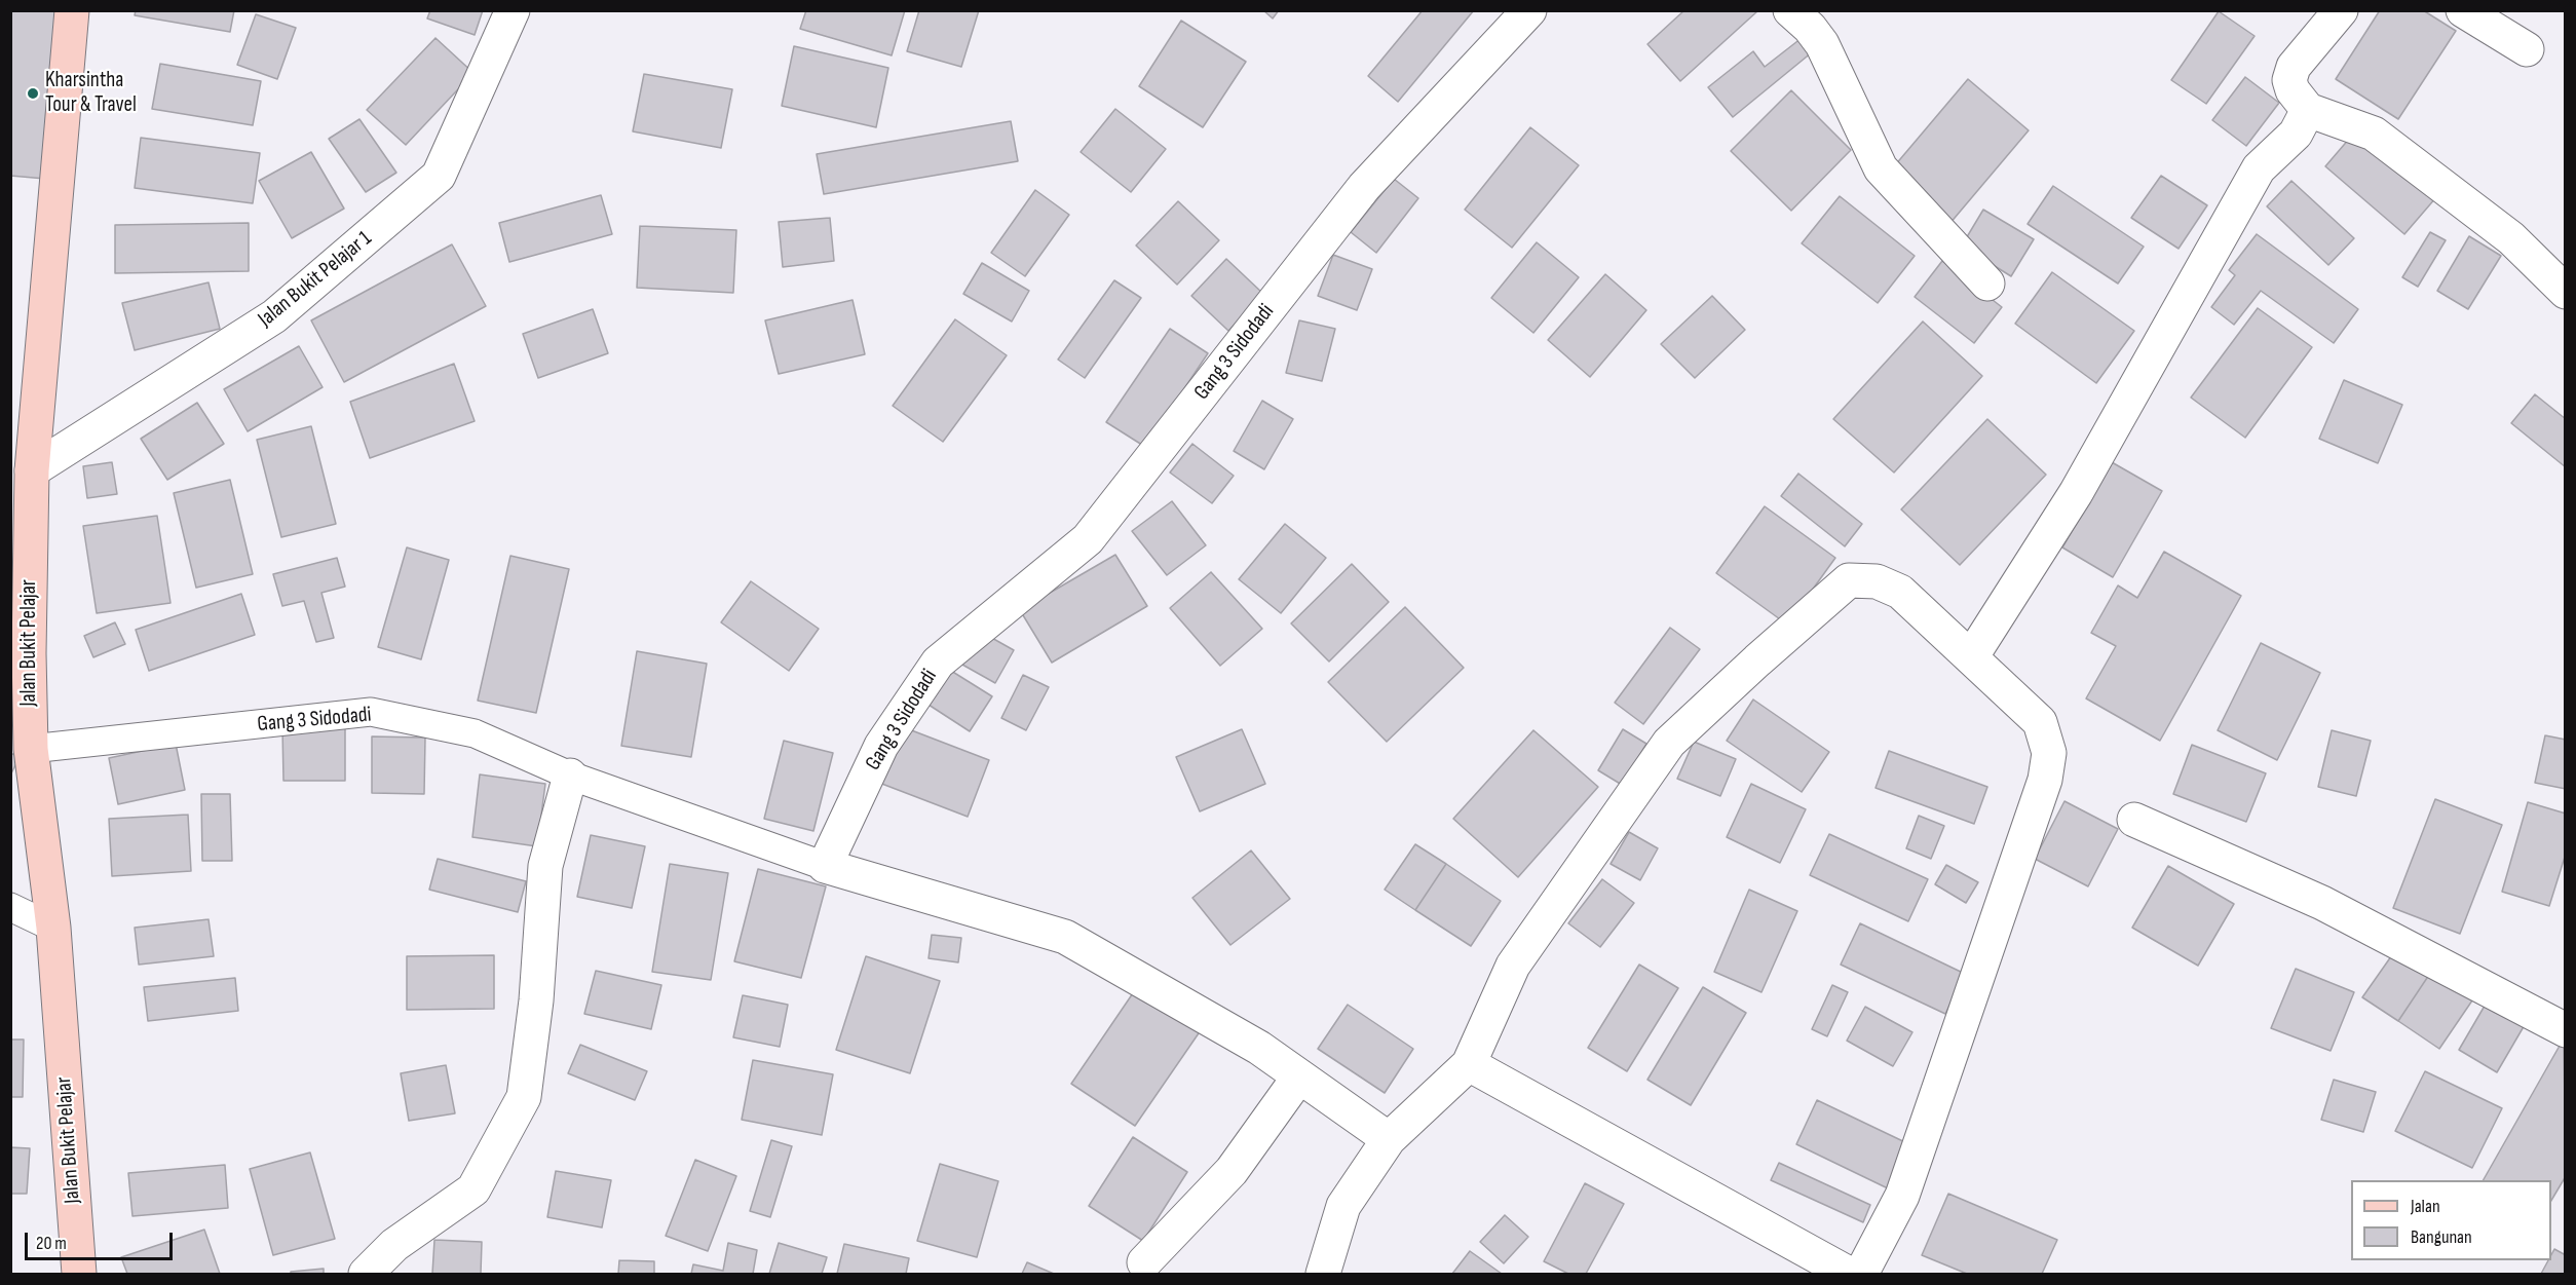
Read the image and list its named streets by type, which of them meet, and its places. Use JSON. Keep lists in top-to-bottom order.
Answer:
{
  "streets": {
    "street": ["Jalan Bukit Pelajar 1", "Gang 3 Sidodadi", "Jalan Bukit Pelajar"]
  },
  "crossings": [
    ["Jalan Bukit Pelajar 1", "Jalan Bukit Pelajar"],
    ["Gang 3 Sidodadi", "Jalan Bukit Pelajar"]
  ],
  "places": ["Kharsintha Tour & Travel"],
  "legend": ["Jalan", "Bangunan"],
  "scale_bar": "20 m"
}
